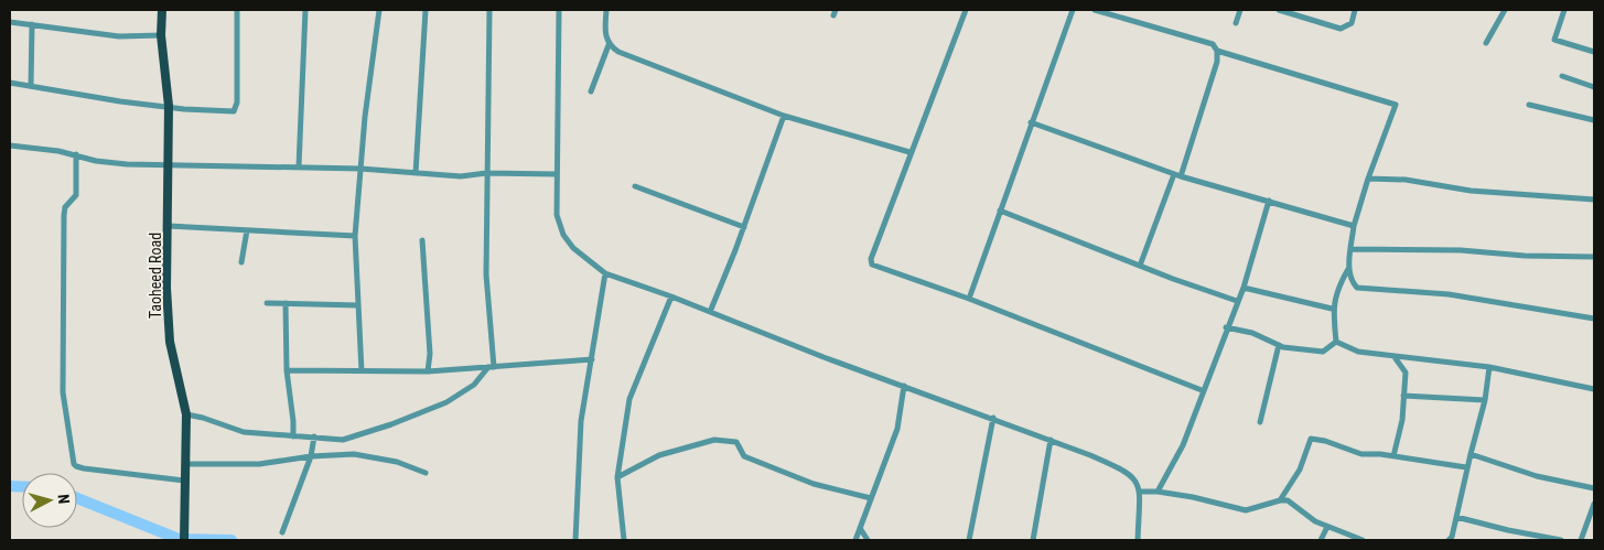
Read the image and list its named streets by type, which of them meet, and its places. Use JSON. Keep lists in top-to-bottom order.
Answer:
{
  "streets": {
    "main road": ["Taoheed Road"]
  },
  "north": "right"
}
